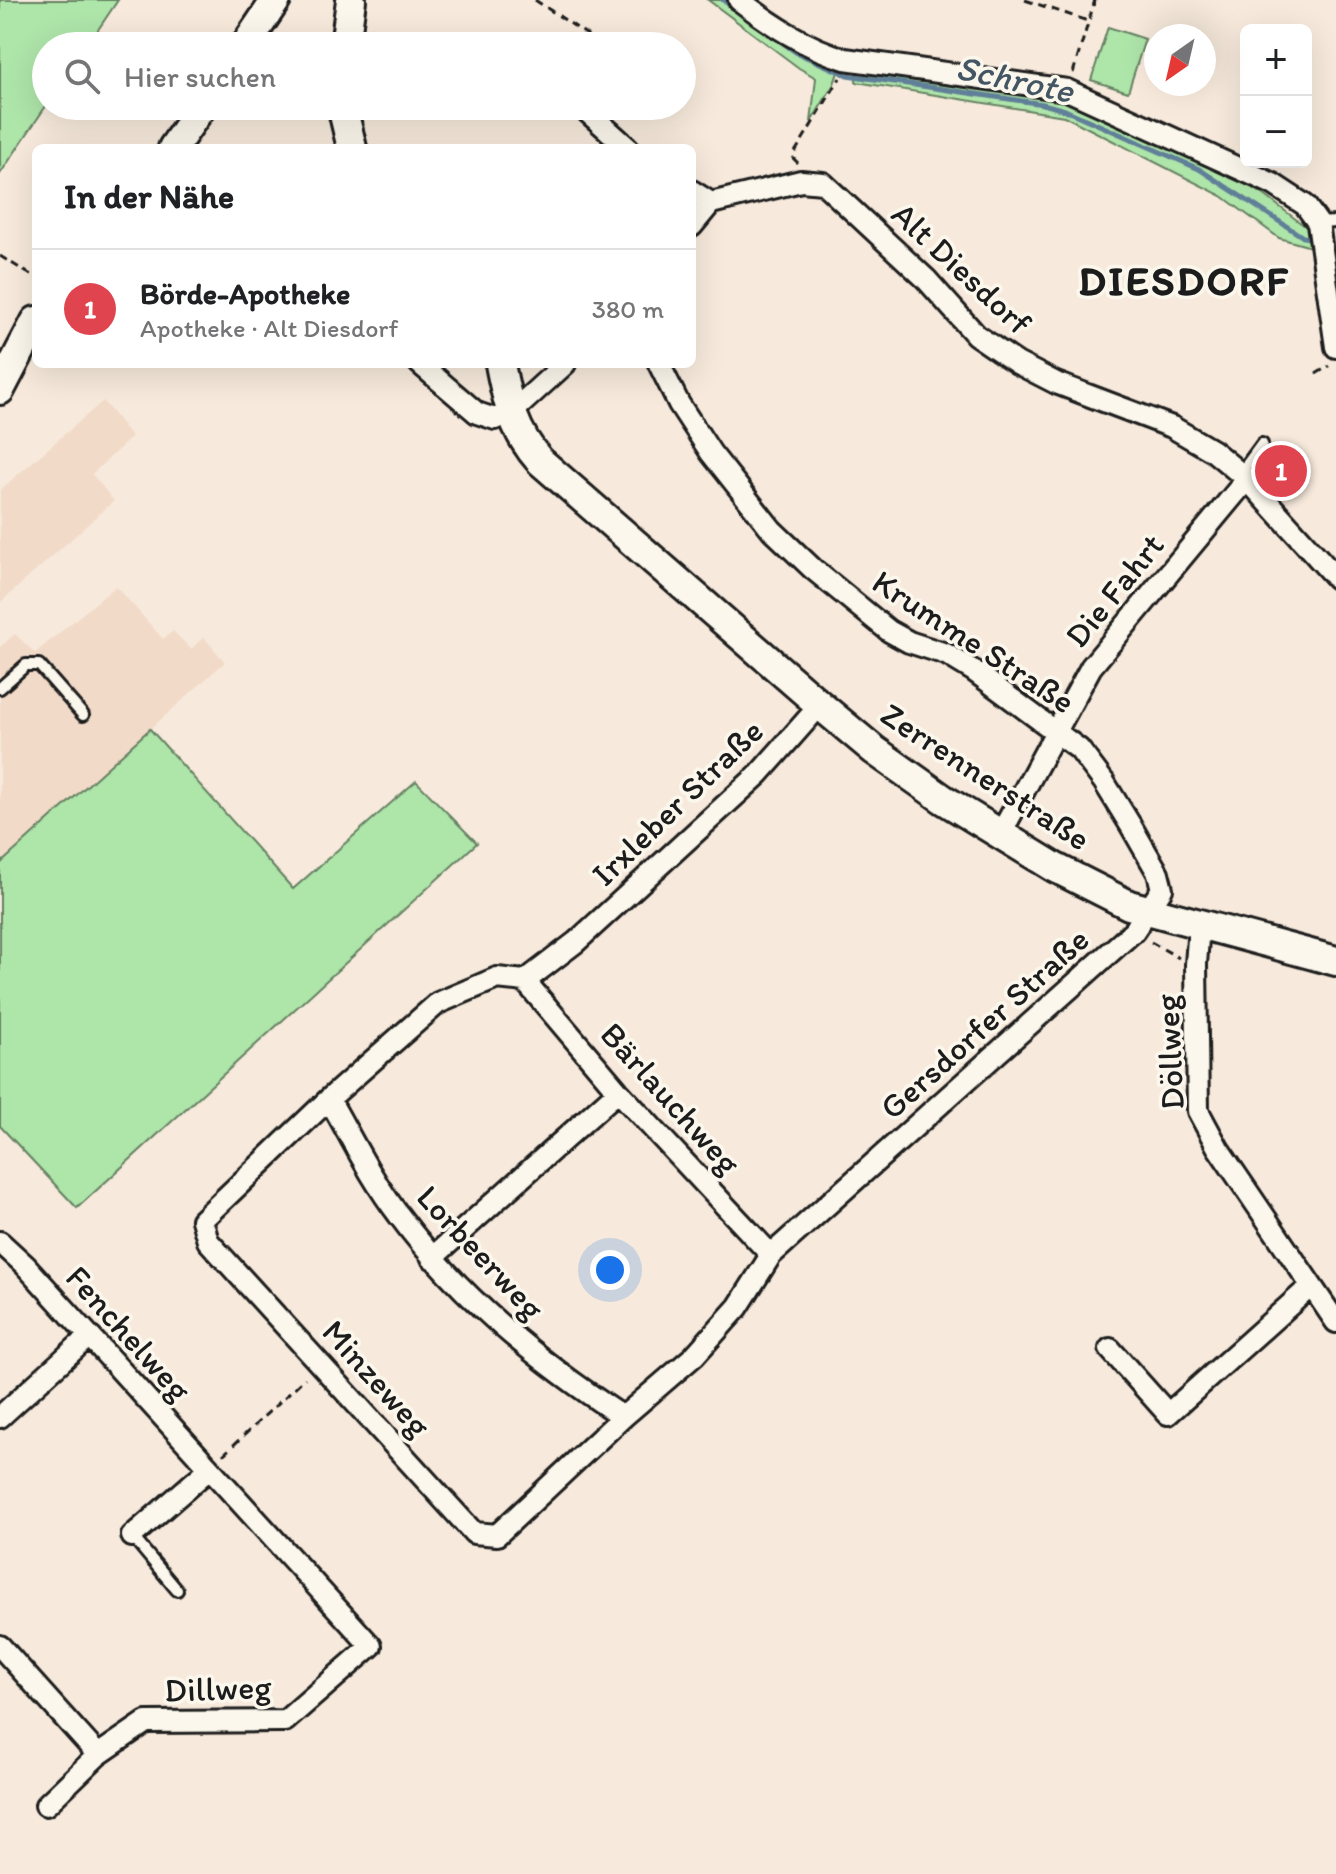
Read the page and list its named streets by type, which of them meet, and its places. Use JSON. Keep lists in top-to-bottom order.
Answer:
{
  "streets": {
    "main road": ["Zerrennerstraße"],
    "street": [
      "Alt Diesdorf",
      "Die Fahrt",
      "Krumme Straße",
      "Irxleber Straße",
      "Gersdorfer Straße",
      "Döllweg",
      "Bärlauchweg",
      "Lorbeerweg",
      "Fenchelweg",
      "Minzeweg",
      "Dillweg"
    ]
  },
  "crossings": [
    ["Alt Diesdorf", "Die Fahrt"],
    ["Die Fahrt", "Krumme Straße"],
    ["Die Fahrt", "Zerrennerstraße"],
    ["Krumme Straße", "Zerrennerstraße"],
    ["Krumme Straße", "Gersdorfer Straße"],
    ["Zerrennerstraße", "Irxleber Straße"],
    ["Zerrennerstraße", "Gersdorfer Straße"],
    ["Zerrennerstraße", "Döllweg"],
    ["Irxleber Straße", "Bärlauchweg"],
    ["Irxleber Straße", "Minzeweg"],
    ["Gersdorfer Straße", "Minzeweg"],
    ["Bärlauchweg", "Minzeweg"],
    ["Lorbeerweg", "Minzeweg"],
    ["Fenchelweg", "Dillweg"]
  ],
  "districts": ["DIESDORF"],
  "water": ["Schrote"],
  "north": "bottom left",
  "page": {
    "map_buttons": ["+", "−"],
    "search": "Hier suchen",
    "heading": "In der Nähe",
    "list": [
      {
        "mark": "1",
        "name": "Börde-Apotheke",
        "note": "Apotheke · Alt Diesdorf",
        "value": "380 m"
      }
    ],
    "pins": "1"
  }
}
